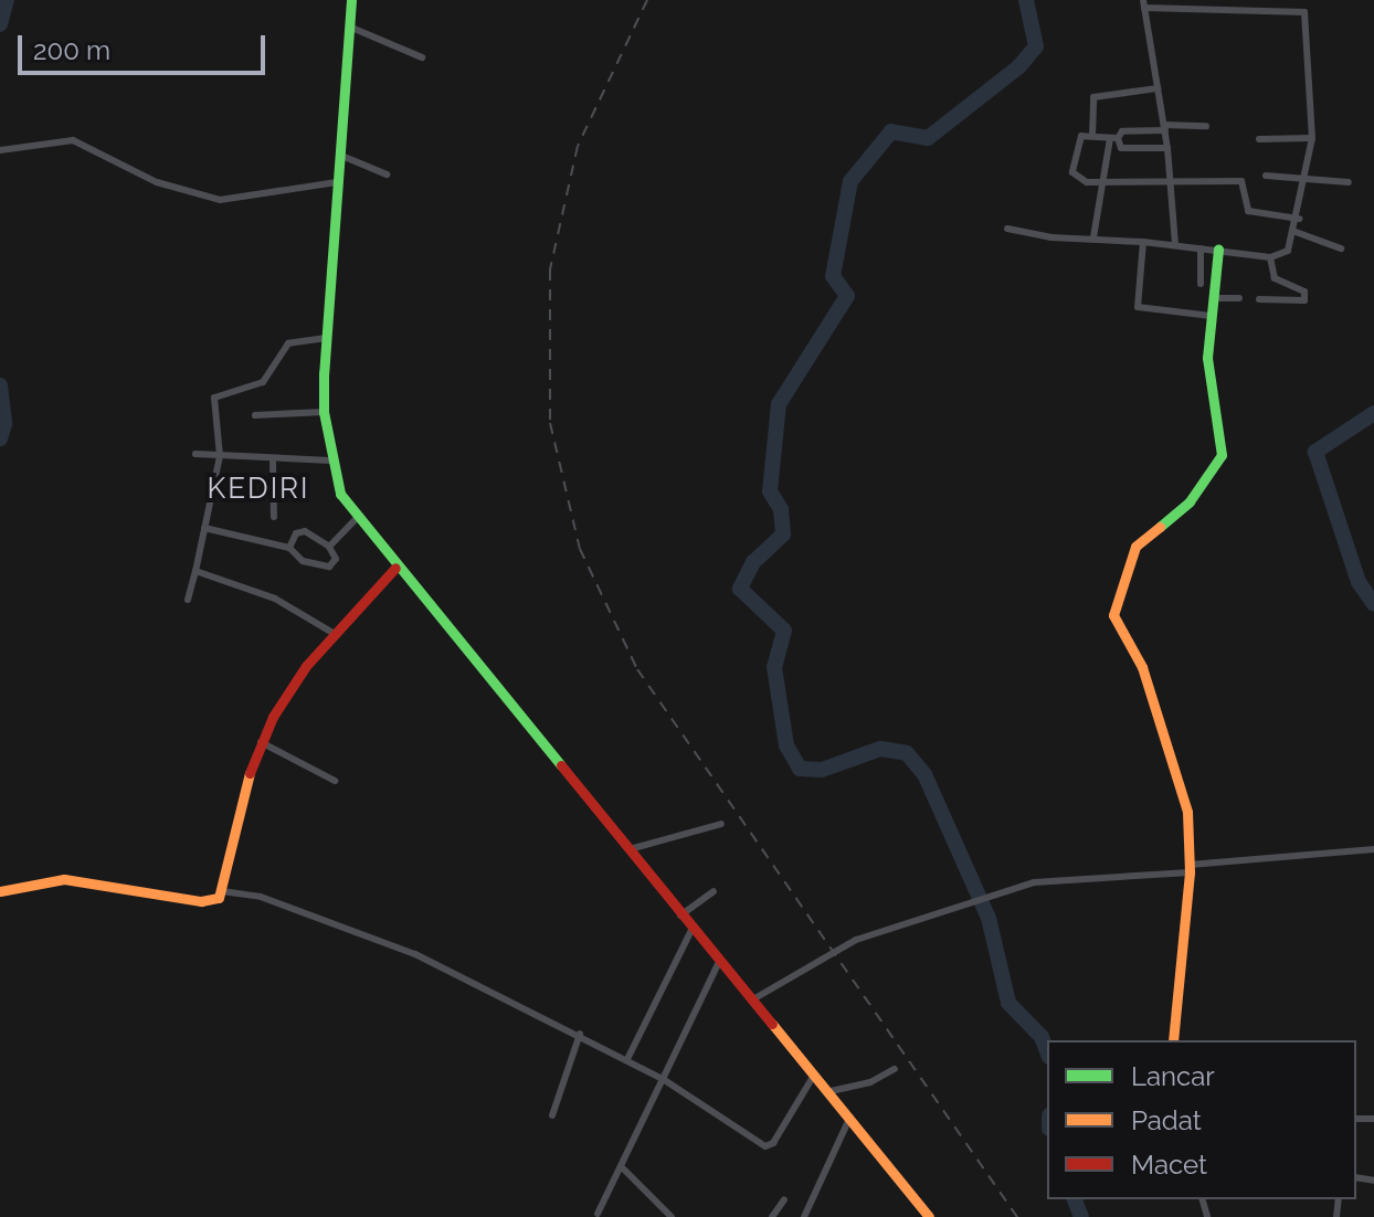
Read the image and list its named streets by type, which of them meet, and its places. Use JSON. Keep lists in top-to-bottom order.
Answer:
{
  "districts": ["KEDIRI"],
  "legend": ["Lancar", "Padat", "Macet"],
  "scale_bar": "200 m"
}
